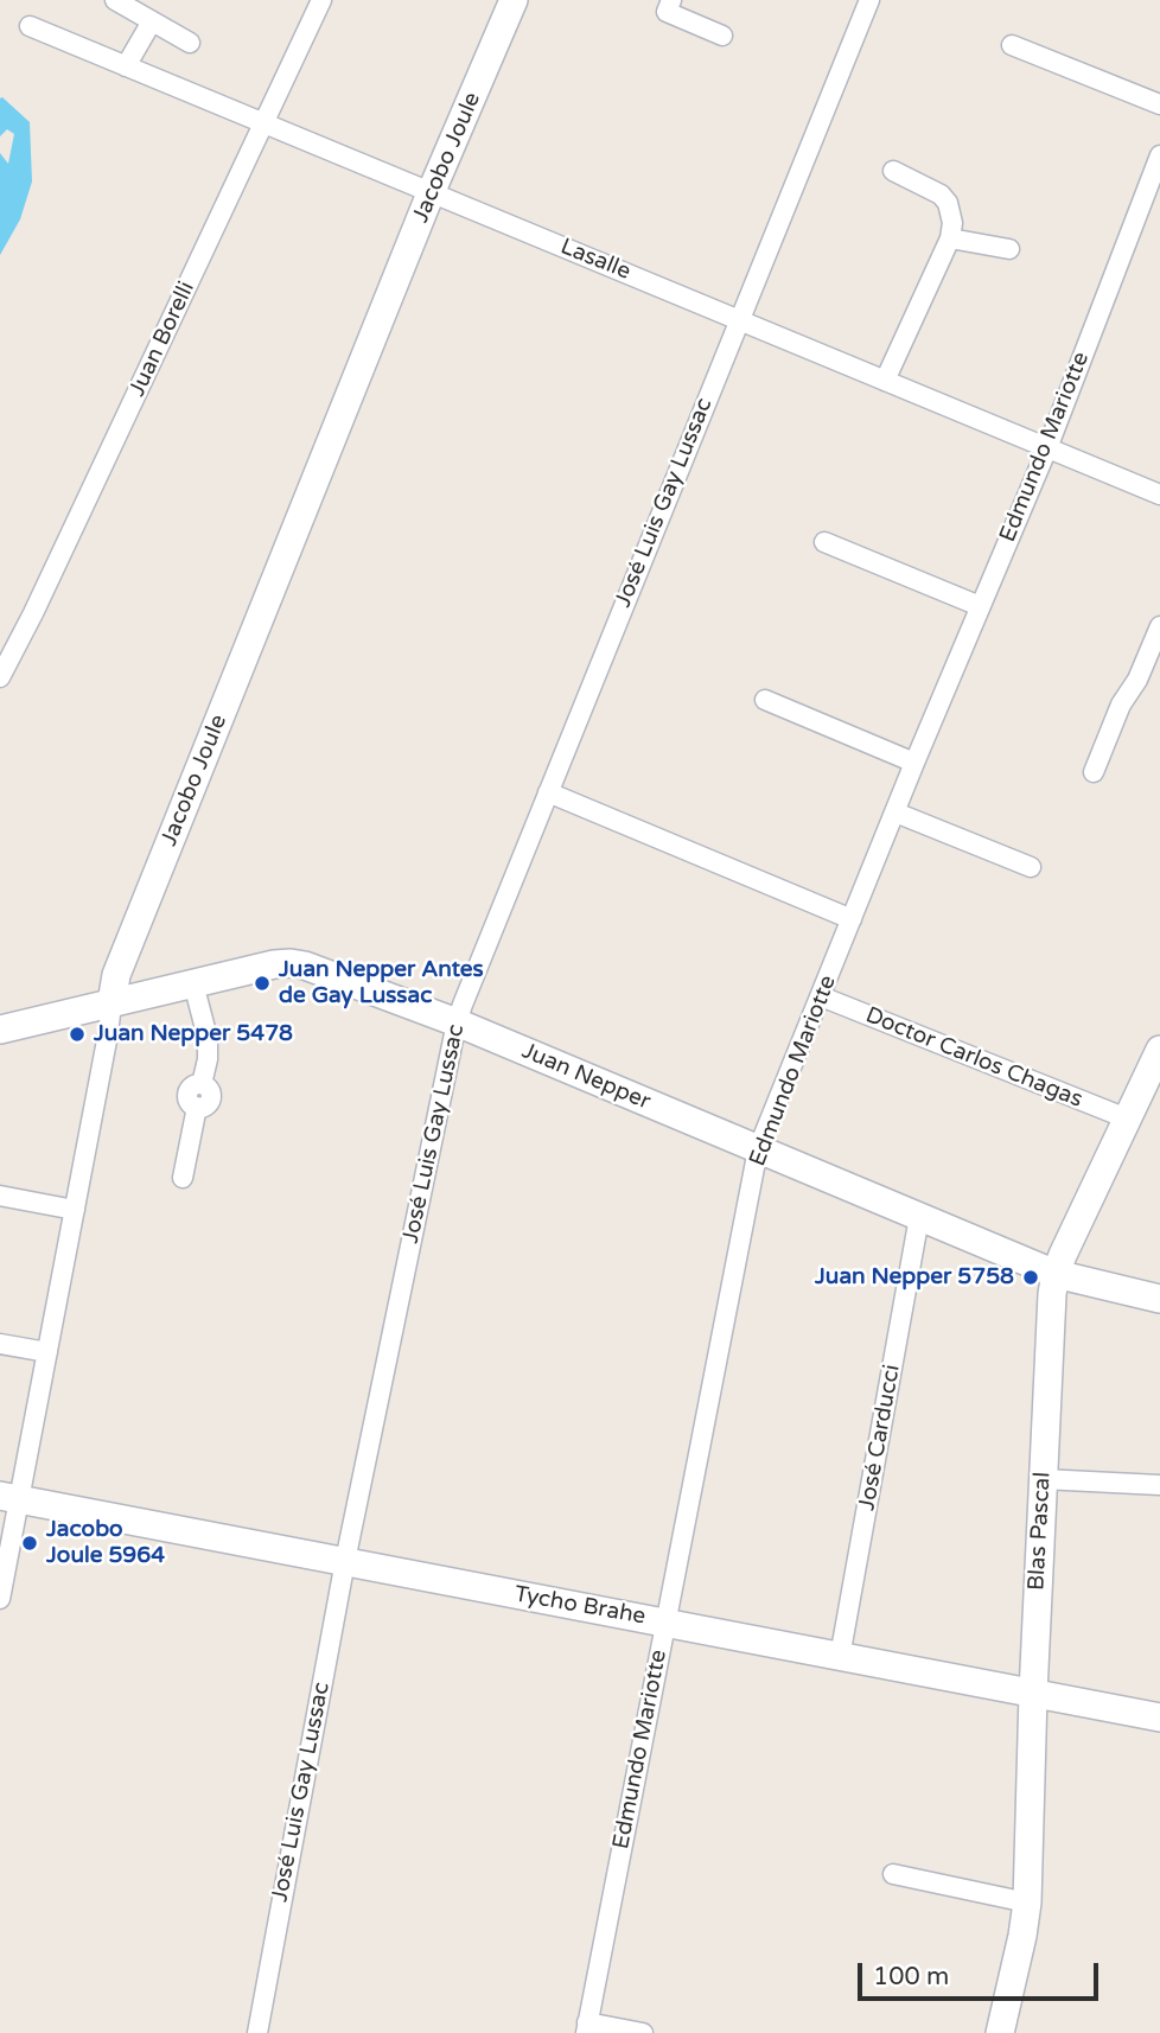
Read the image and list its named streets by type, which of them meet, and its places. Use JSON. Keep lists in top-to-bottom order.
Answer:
{
  "streets": {
    "main road": [
      "Jacobo Joule",
      "Juan Nepper",
      "Blas Pascal",
      "Tycho Brahe"
    ],
    "street": [
      "Lasalle",
      "Juan Borelli",
      "Edmundo Mariotte",
      "José Luis Gay Lussac",
      "Doctor Carlos Chagas",
      "José Carducci"
    ]
  },
  "crossings": [
    ["Jacobo Joule", "Lasalle"],
    ["Jacobo Joule", "Juan Nepper"],
    ["Jacobo Joule", "Tycho Brahe"],
    ["Lasalle", "Juan Borelli"],
    ["Lasalle", "Edmundo Mariotte"],
    ["Lasalle", "José Luis Gay Lussac"],
    ["Edmundo Mariotte", "Doctor Carlos Chagas"],
    ["Edmundo Mariotte", "Juan Nepper"],
    ["Edmundo Mariotte", "Tycho Brahe"],
    ["José Luis Gay Lussac", "Juan Nepper"],
    ["José Luis Gay Lussac", "Tycho Brahe"],
    ["Doctor Carlos Chagas", "Blas Pascal"],
    ["Juan Nepper", "José Carducci"],
    ["Juan Nepper", "Blas Pascal"],
    ["José Carducci", "Tycho Brahe"],
    ["Blas Pascal", "Tycho Brahe"]
  ],
  "places": [
    "Juan Nepper Antes de Gay Lussac",
    "Juan Nepper 5478",
    "Juan Nepper 5758",
    "Jacobo Joule 5964"
  ],
  "scale_bar": "100 m"
}
